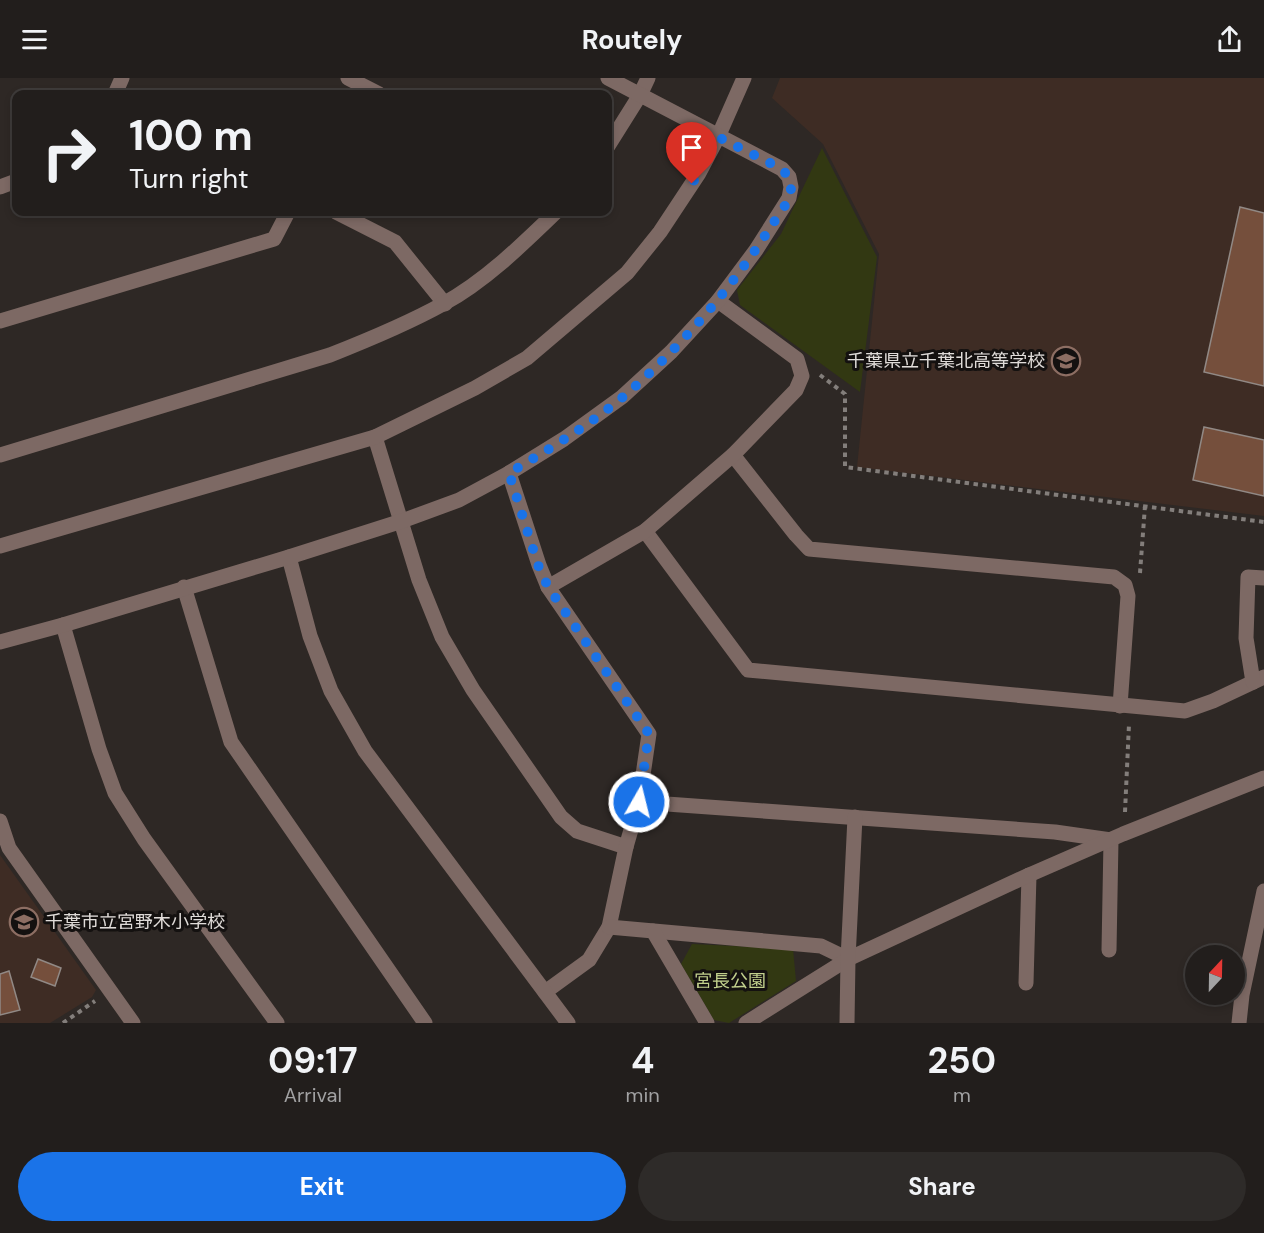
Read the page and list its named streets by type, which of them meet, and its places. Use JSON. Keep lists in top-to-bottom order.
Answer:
{
  "parks": ["宮長公園"],
  "places": {
    "school or university": ["千葉県立千葉北高等学校", "千葉市立宮野木小学校"]
  },
  "north": "top",
  "page": {
    "header": "Routely",
    "turn": ["100 m", "Turn right"],
    "eta": [
      "09:17",
      "Arrival",
      "4",
      "min",
      "250",
      "m"
    ],
    "buttons": ["Exit", "Share"]
  }
}
